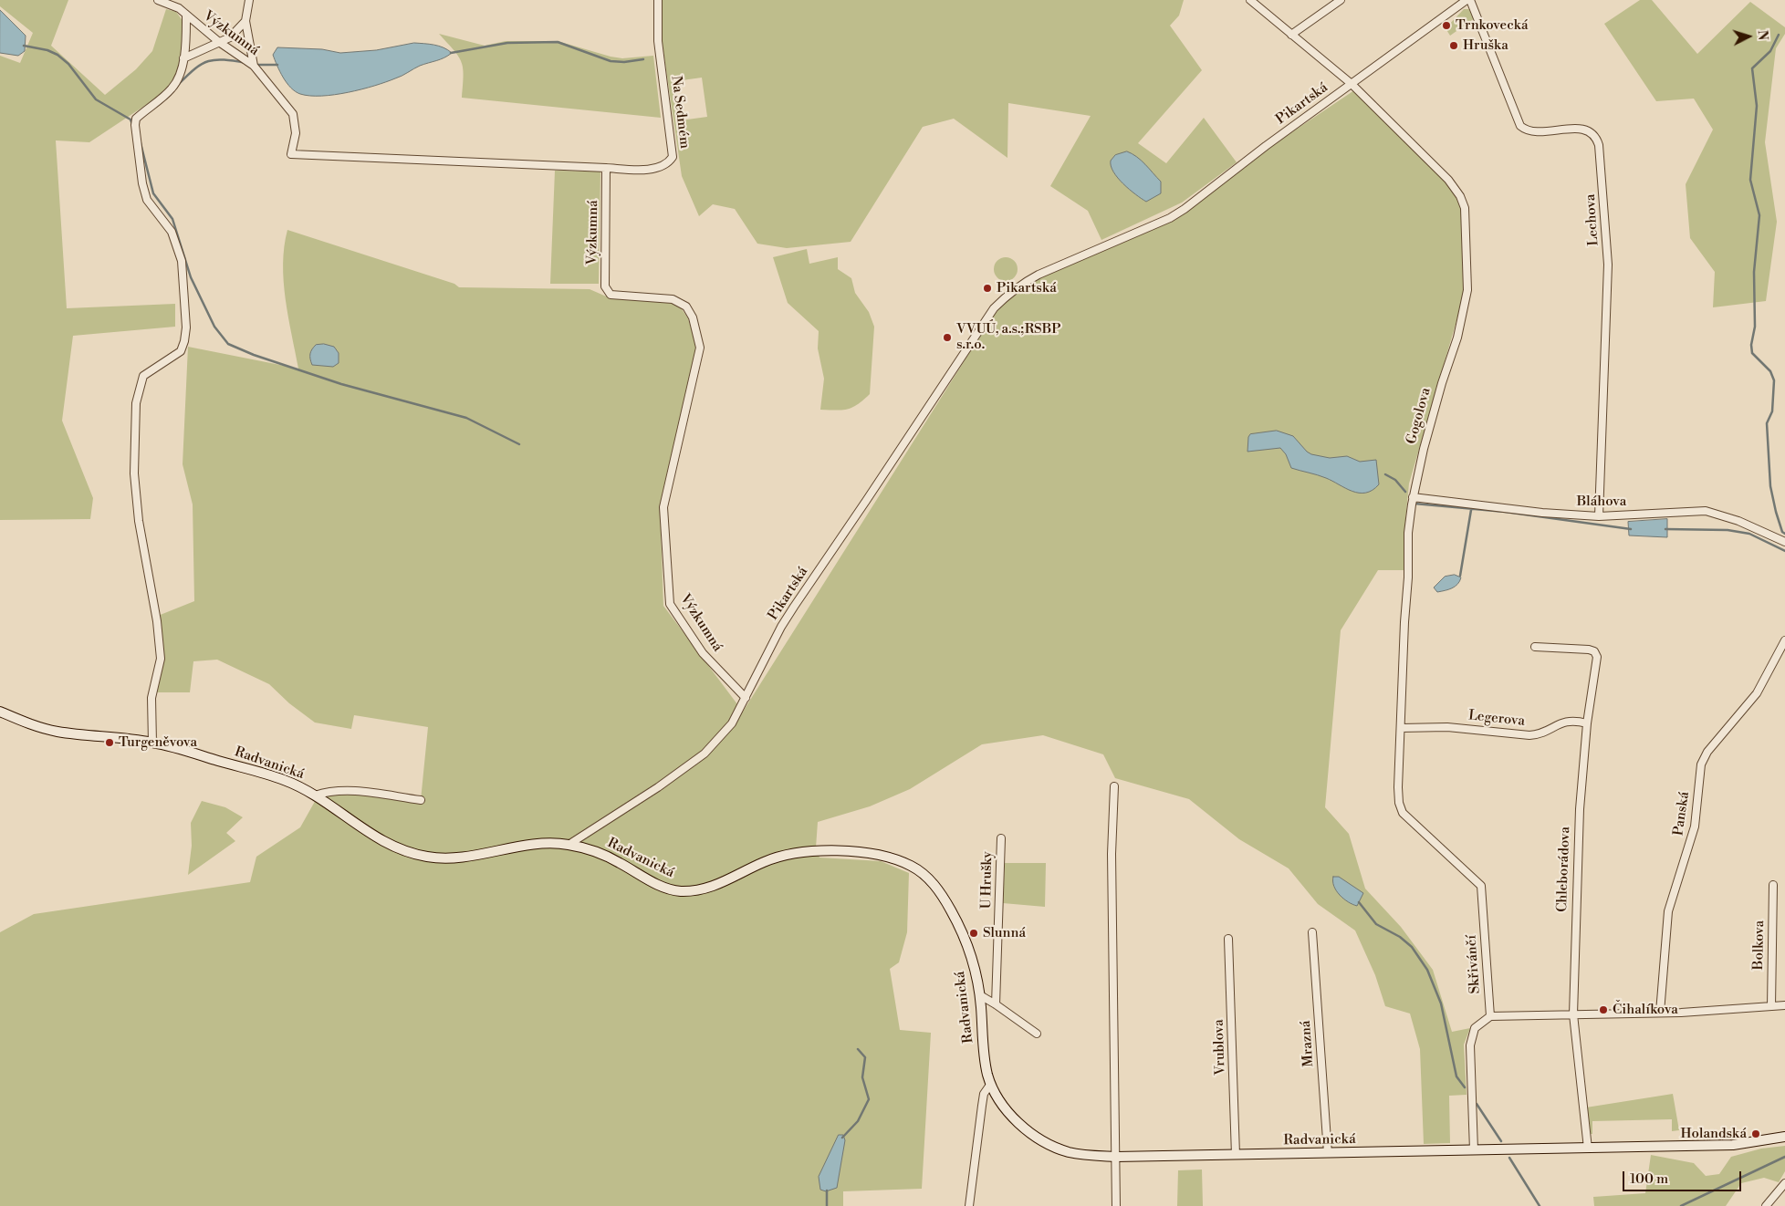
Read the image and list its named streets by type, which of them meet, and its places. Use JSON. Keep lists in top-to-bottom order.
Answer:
{
  "streets": {
    "street": [
      "Výzkumná",
      "Pikartská",
      "Na Sedmém",
      "Lechova",
      "Gogolova",
      "Bláhova",
      "Legerova",
      "Radvanická",
      "Panská",
      "Chleborádova",
      "U Hrušky",
      "Bolkova",
      "Skřivánčí",
      "Mrazná",
      "Vrublova"
    ]
  },
  "crossings": [
    ["Výzkumná", "Pikartská"],
    ["Výzkumná", "Na Sedmém"],
    ["Pikartská", "Lechova"],
    ["Pikartská", "Gogolova"],
    ["Pikartská", "Radvanická"],
    ["Lechova", "Bláhova"],
    ["Gogolova", "Bláhova"],
    ["Gogolova", "Legerova"],
    ["Gogolova", "Skřivánčí"],
    ["Legerova", "Chleborádova"],
    ["Radvanická", "Chleborádova"],
    ["Radvanická", "Mrazná"],
    ["Radvanická", "Vrublova"]
  ],
  "places": [
    "Trnkovecká",
    "Hruška",
    "Pikartská",
    "VVUÚ, a.s.;RSBP s.r.o.",
    "Turgeněvova",
    "Slunná",
    "Čihalíkova",
    "Holandská"
  ],
  "scale_bar": "100 m",
  "north": "right"
}
